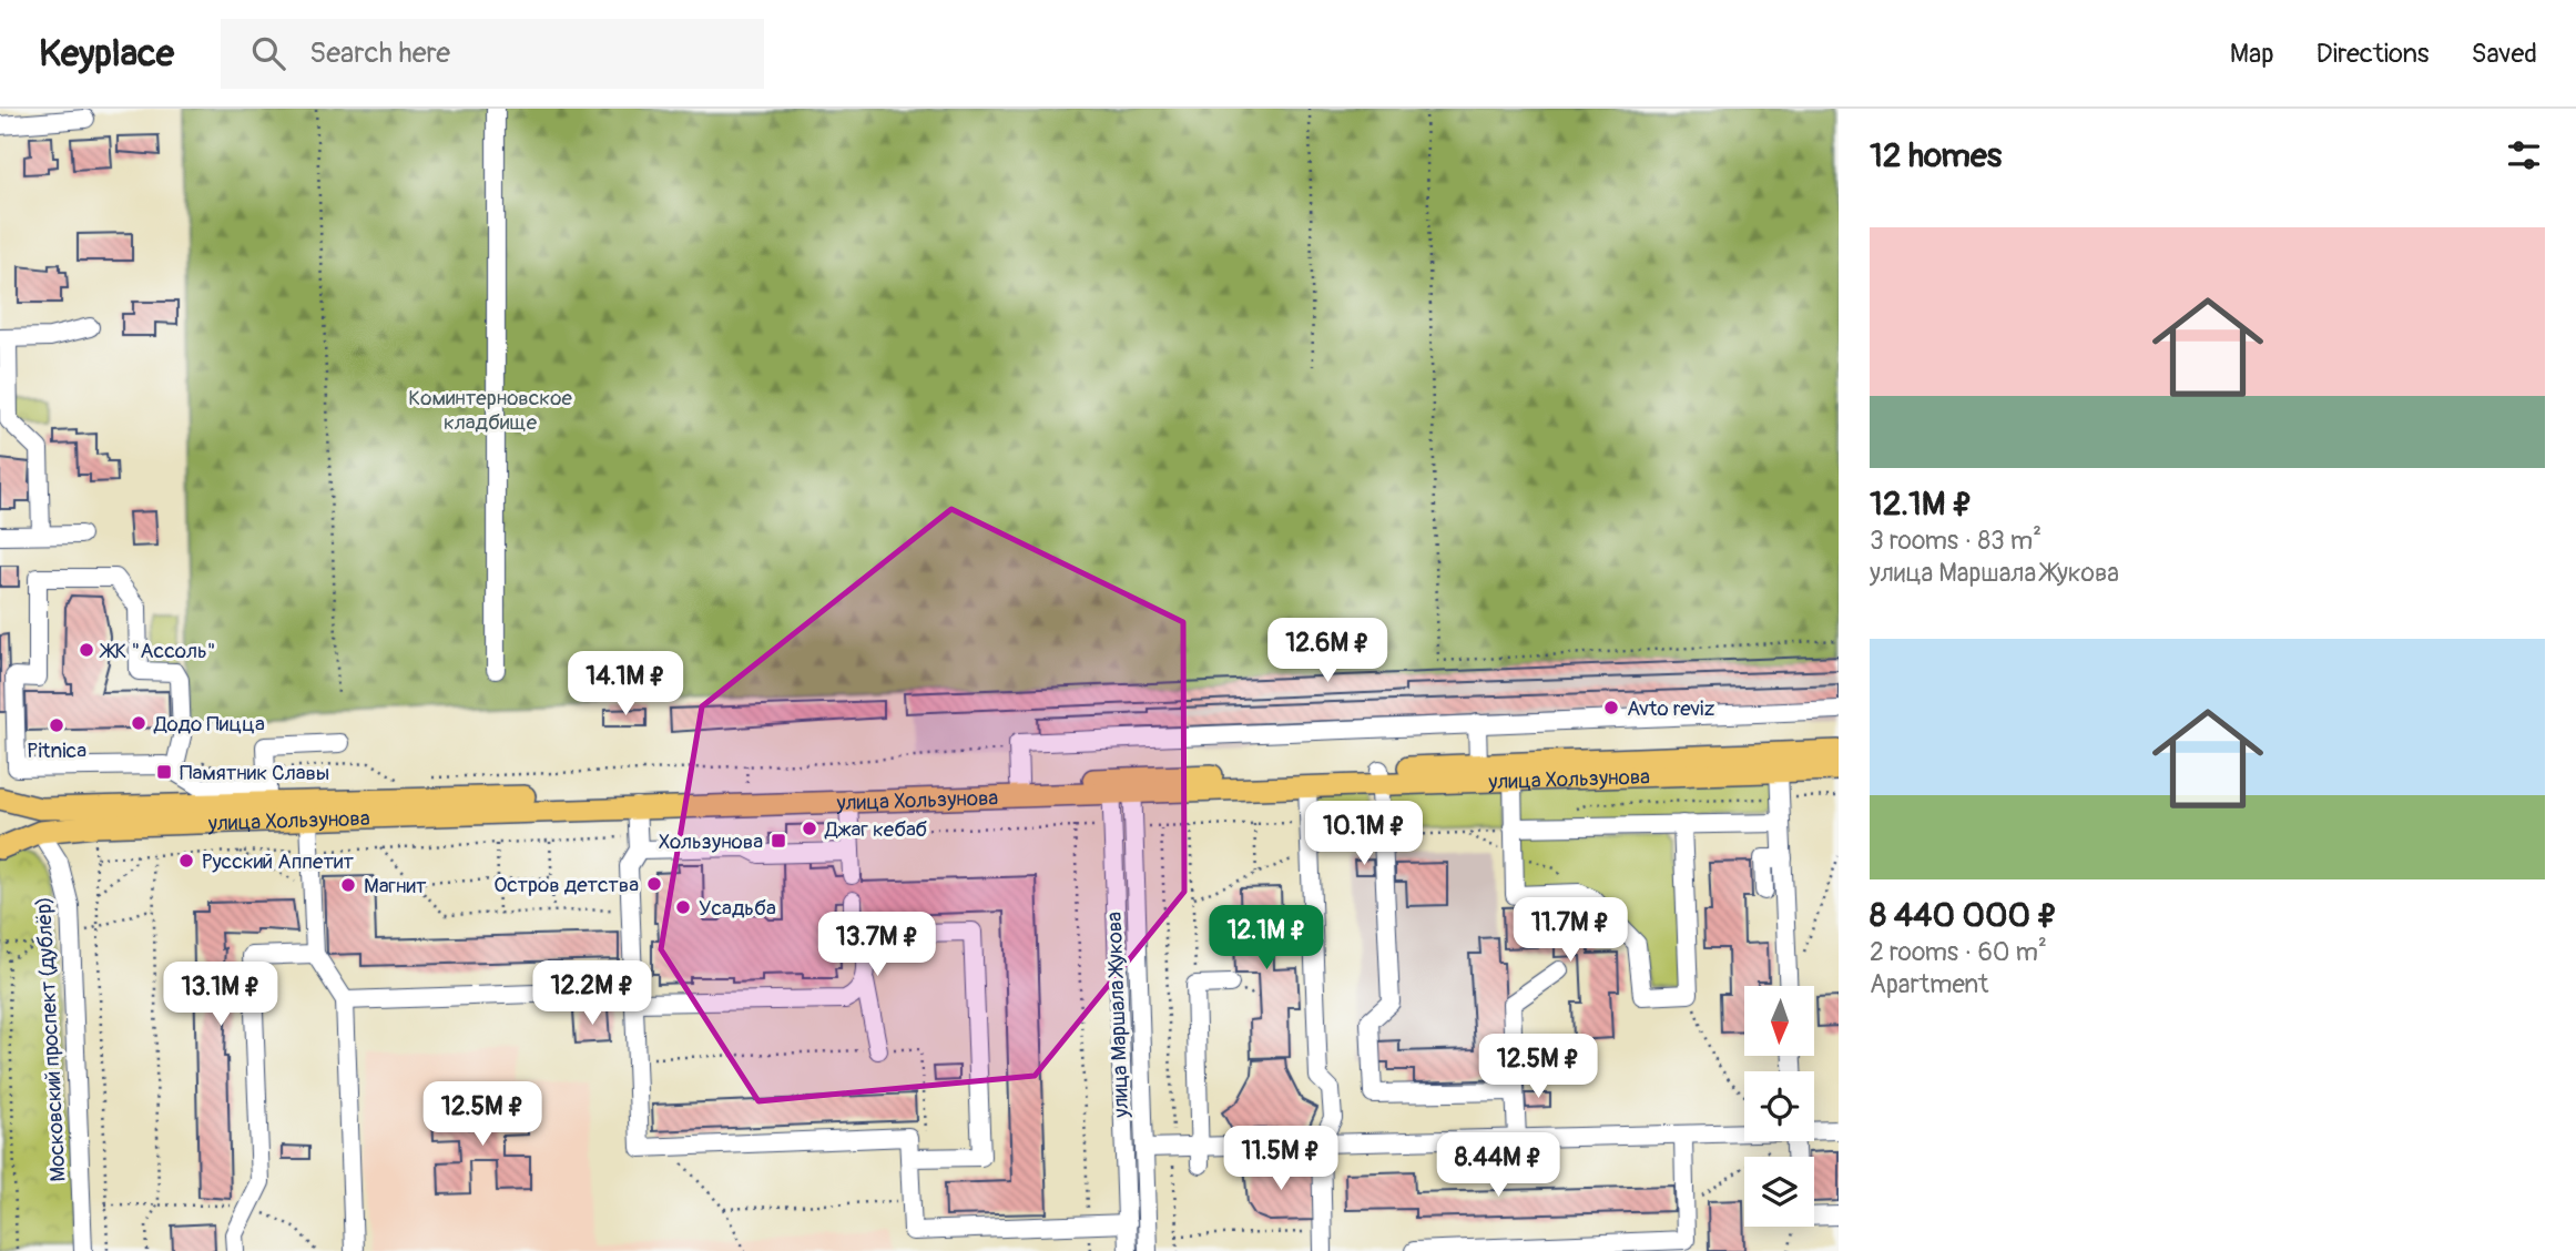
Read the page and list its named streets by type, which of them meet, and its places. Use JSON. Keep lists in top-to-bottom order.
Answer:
{
  "streets": {
    "main road": ["улица Хользунова"],
    "street": ["улица Маршала Жукова", "Московский проспект (дублёр)"]
  },
  "crossings": [
    ["улица Хользунова", "улица Маршала Жукова"],
    ["улица Хользунова", "Московский проспект (дублёр)"]
  ],
  "parks": ["Коминтерновское кладбище"],
  "places": {
    "other": [
      "ЖК \"Ассоль\"",
      "Avto reviz",
      "Додо Пицца",
      "Pitnica",
      "Джаг кебаб",
      "Русский Аппетит",
      "Остров детства",
      "Магнит",
      "Усадьба"
    ],
    "transit": ["Памятник Славы", "Хользунова"]
  },
  "north": "bottom",
  "page": {
    "header": "Keyplace",
    "search": "Search here",
    "nav": ["Map", "Directions", "Saved"],
    "heading": "12 homes",
    "list": [
      {
        "name": "12.1M ₽",
        "note": "3 rooms · 83 m² · улица Маршала Жукова"
      },
      {
        "name": "8 440 000 ₽",
        "note": "2 rooms · 60 m² · Apartment"
      }
    ],
    "price": [
      "12.6M ₽",
      "14.1M ₽",
      "10.1M ₽",
      "11.7M ₽",
      "12.1M ₽",
      "13.7M ₽",
      "12.2M ₽",
      "13.1M ₽",
      "12.5M ₽",
      "12.5M ₽",
      "11.5M ₽",
      "8.44M ₽"
    ]
  }
}
